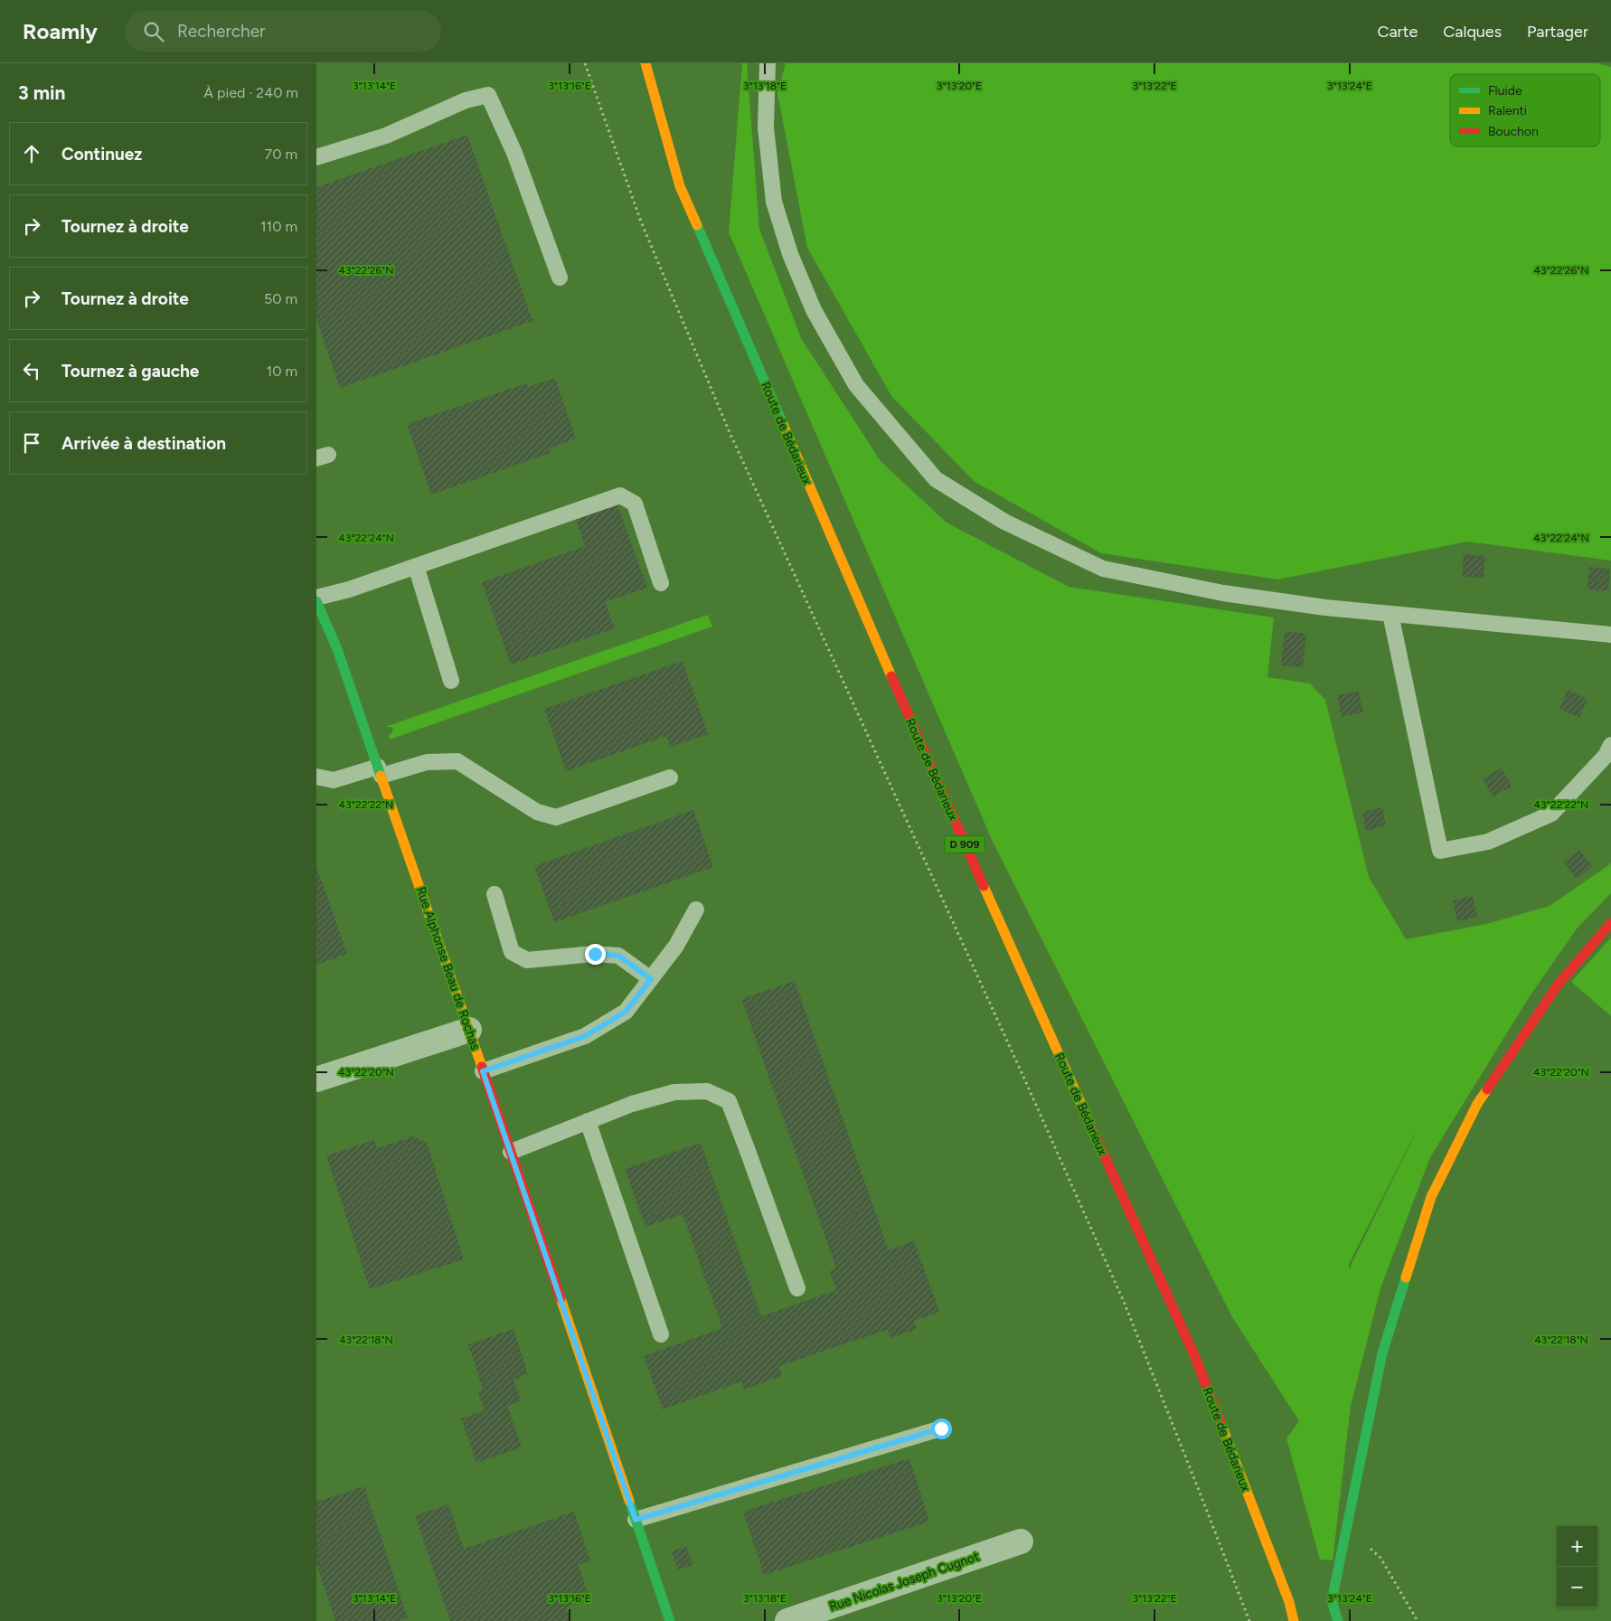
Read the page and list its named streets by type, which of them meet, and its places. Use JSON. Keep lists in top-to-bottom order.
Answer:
{
  "streets": {
    "street": [
      "Route de Bédarieux",
      "D 909",
      "Rue Alphonse Beau de Rochas",
      "Rue Nicolas Joseph Cugnot"
    ]
  },
  "legend": ["Fluide", "Ralenti", "Bouchon"],
  "page": {
    "header": "Roamly",
    "search": "Rechercher",
    "nav": ["Carte", "Calques", "Partager"],
    "heading": ["3 min", "À pied · 240 m"],
    "list": [
      ["Continuez", "70 m"],
      ["Tournez à droite", "110 m"],
      ["Tournez à droite", "50 m"],
      ["Tournez à gauche", "10 m"],
      "Arrivée à destination"
    ],
    "map_buttons": ["+", "−"]
  },
  "coordinates": [
    "3°13'14\"E",
    "3°13'16\"E",
    "3°13'18\"E",
    "3°13'20\"E",
    "3°13'22\"E",
    "3°13'24\"E",
    "43°22'26\"N",
    "43°22'24\"N",
    "43°22'22\"N",
    "43°22'20\"N",
    "43°22'18\"N"
  ]
}
